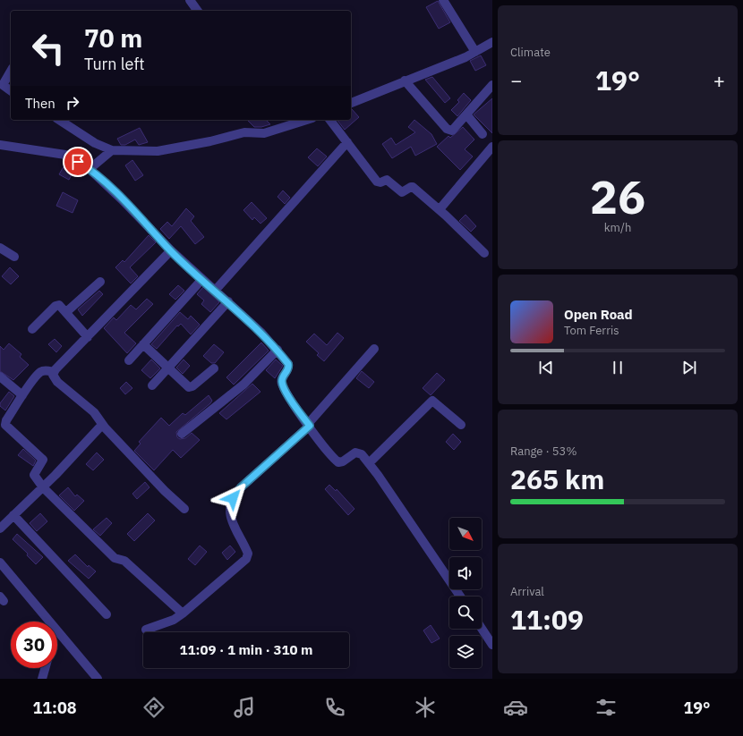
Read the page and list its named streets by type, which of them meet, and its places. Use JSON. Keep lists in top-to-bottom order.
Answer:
{
  "north": "bottom right",
  "page": {
    "tile": [
      "Climate",
      ["26", "km/h"],
      ["Range · 53%", "265 km"],
      ["Arrival", "11:09"]
    ],
    "turn": ["70 m", "Turn left"],
    "heat": ["−", "19°", "+"],
    "then": "Then",
    "song": ["Open Road", "Tom Ferris"],
    "limit": "30",
    "trip": "11:09 · 1 min · 310 m",
    "tabs": ["11:08", "19°"]
  }
}
